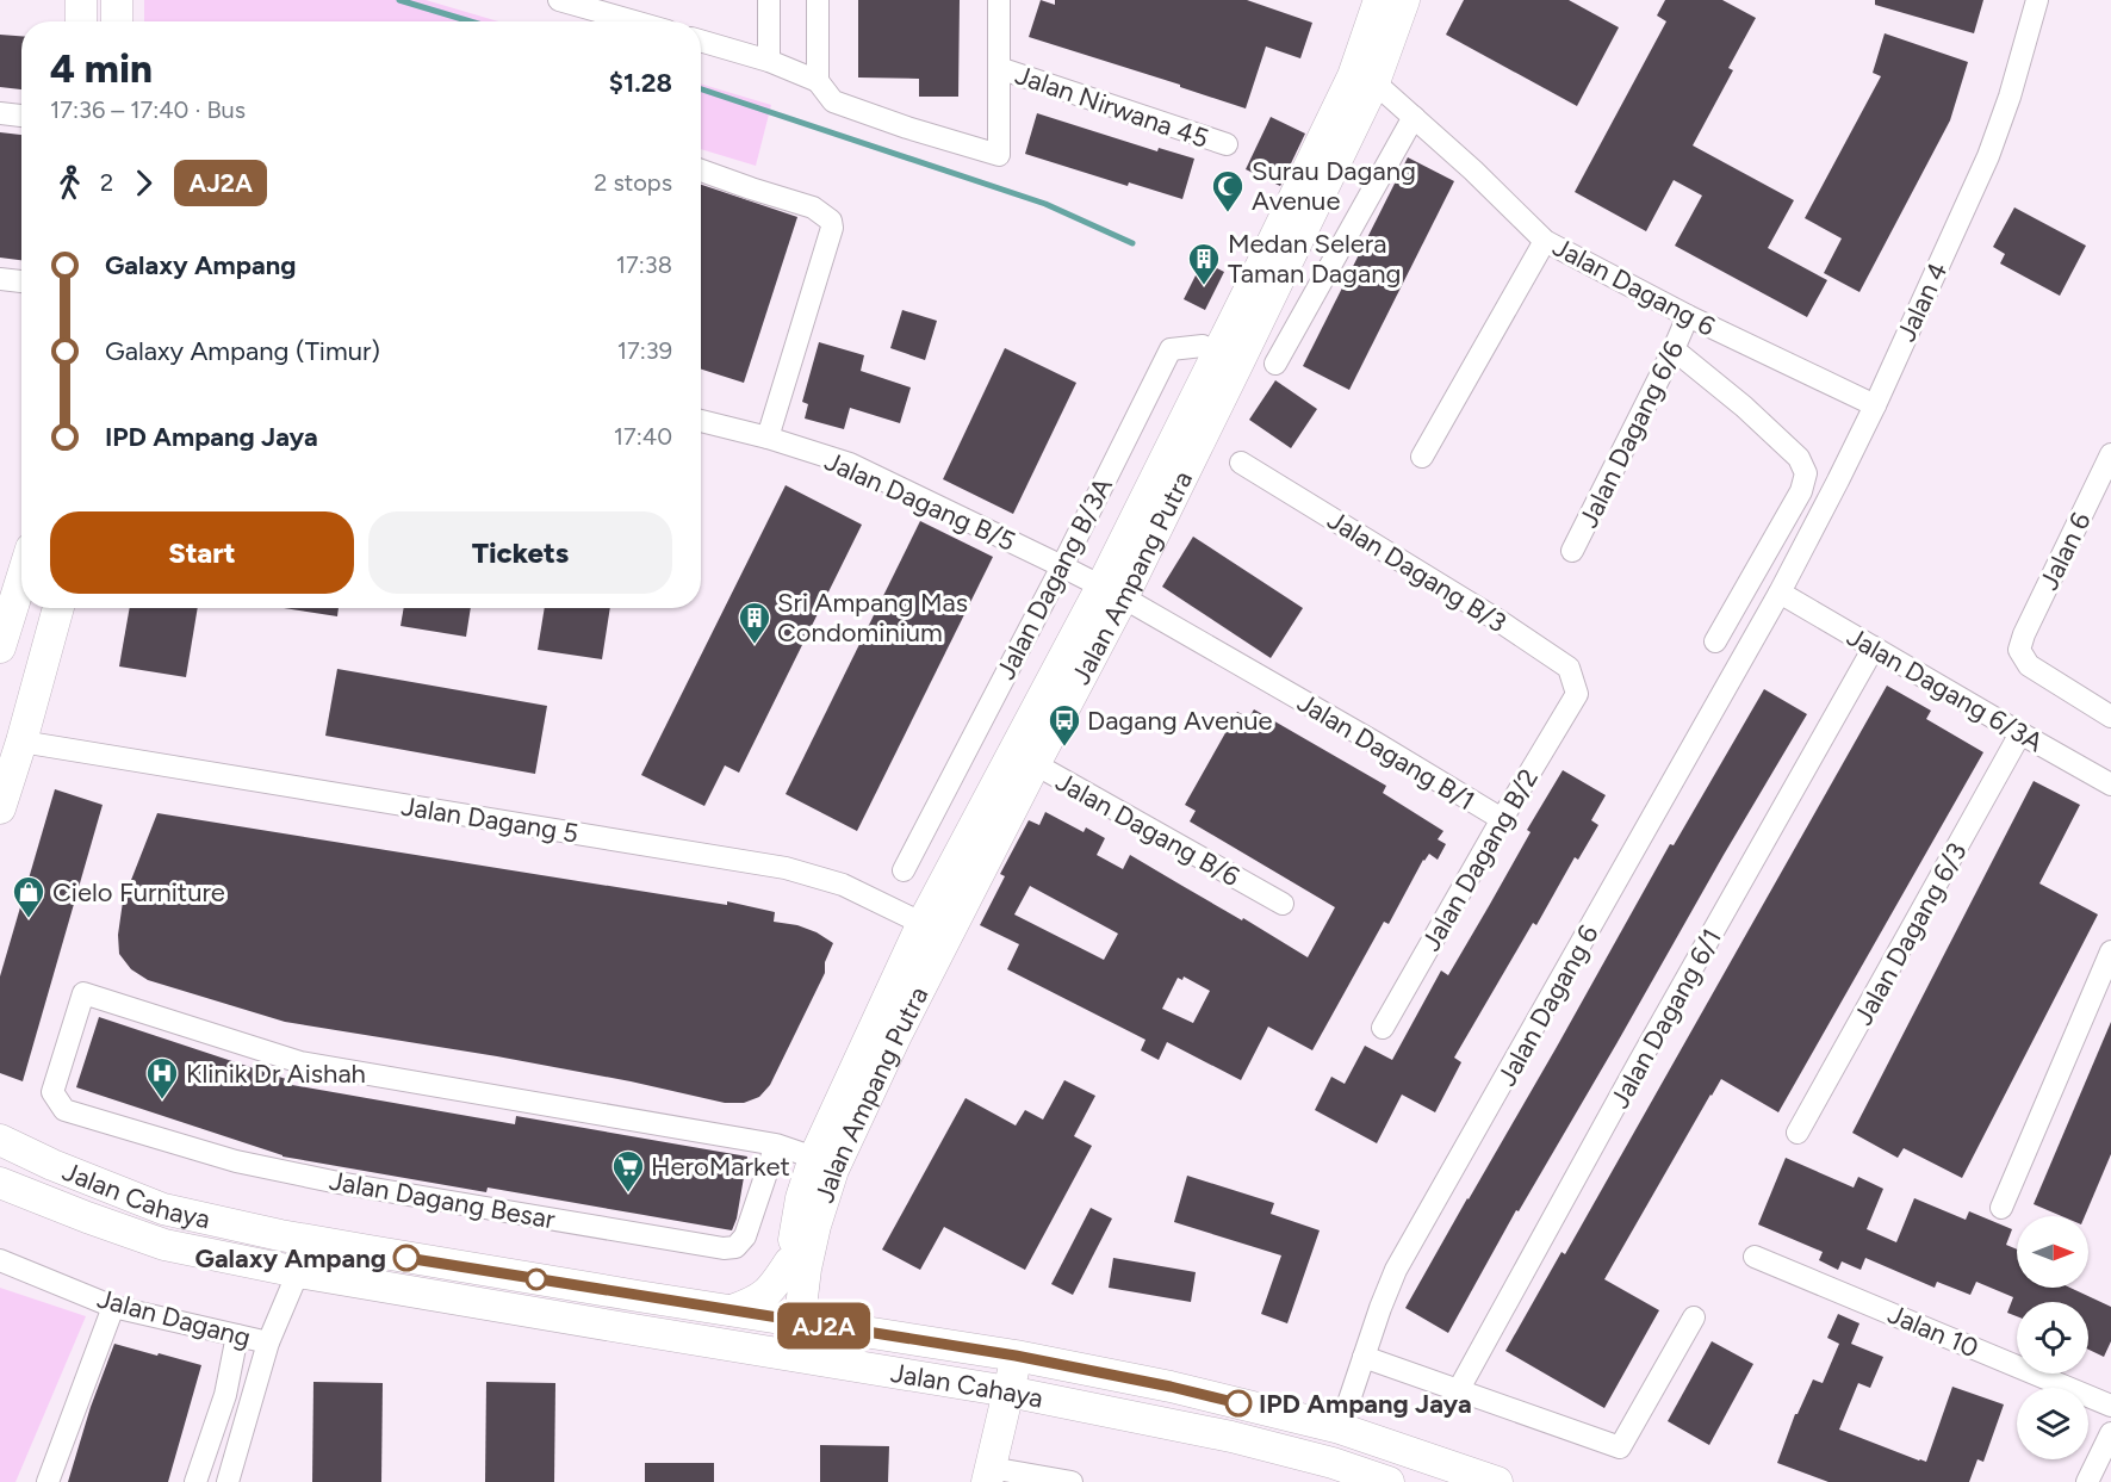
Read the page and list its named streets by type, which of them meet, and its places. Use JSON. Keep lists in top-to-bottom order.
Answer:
{
  "streets": {
    "main road": ["Jalan Ampang Putra", "Jalan Cahaya"],
    "street": [
      "Jalan Nirwana 45",
      "Jalan Dagang 6",
      "Jalan 4",
      "Jalan Dagang 6/6",
      "Jalan Dagang B/5",
      "Jalan 6",
      "Jalan Dagang B/3",
      "Jalan Dagang B/3A",
      "Jalan Dagang 6/3A",
      "Jalan Dagang B/1",
      "Jalan Dagang 5",
      "Jalan Dagang B/6",
      "Jalan Dagang B/2",
      "Jalan Dagang 6/3",
      "Jalan Dagang 6/1",
      "Jalan Dagang Besar",
      "Jalan Dagang",
      "Jalan 10"
    ]
  },
  "crossings": [
    ["Jalan Dagang 6", "Jalan 4"],
    ["Jalan Dagang 6", "Jalan Dagang 6/6"],
    ["Jalan Dagang 6", "Jalan Ampang Putra"],
    ["Jalan Dagang 6", "Jalan Dagang 6/3A"],
    ["Jalan Dagang 6", "Jalan Cahaya"],
    ["Jalan 4", "Jalan Dagang 6/3A"],
    ["Jalan Dagang B/5", "Jalan Ampang Putra"],
    ["Jalan Dagang B/5", "Jalan Dagang B/3A"],
    ["Jalan Dagang B/5", "Jalan Dagang B/1"],
    ["Jalan Dagang B/3", "Jalan Dagang B/2"],
    ["Jalan Ampang Putra", "Jalan Dagang B/3A"],
    ["Jalan Ampang Putra", "Jalan Dagang B/1"],
    ["Jalan Ampang Putra", "Jalan Dagang 5"],
    ["Jalan Ampang Putra", "Jalan Dagang B/6"],
    ["Jalan Ampang Putra", "Jalan Cahaya"],
    ["Jalan Dagang 6/3A", "Jalan Dagang 6/3"],
    ["Jalan Dagang 6/3A", "Jalan Dagang 6/1"],
    ["Jalan Dagang B/1", "Jalan Dagang B/2"]
  ],
  "places": {
    "mosque": ["Surau Dagang Avenue"],
    "building": ["Medan Selera Taman Dagang", "Sri Ampang Mas Condominium"],
    "bus stop": ["Dagang Avenue"],
    "shop": ["Cielo Furniture"],
    "hospital": ["Klinik Dr Aishah"],
    "supermarket": ["HeroMarket"],
    "other": ["Galaxy Ampang", "IPD Ampang Jaya"]
  },
  "lines": ["bus line AJ2A"],
  "north": "right",
  "page": {
    "on_map": "AJ2A",
    "heading": ["4 min", "17:36 – 17:40 · Bus", "$1.28"],
    "legs": ["2", "AJ2A", "2 stops"],
    "list": [
      {
        "name": "Galaxy Ampang",
        "value": "17:38"
      },
      {
        "name": "Galaxy Ampang (Timur)",
        "value": "17:39"
      },
      {
        "name": "IPD Ampang Jaya",
        "value": "17:40"
      }
    ],
    "buttons": ["Start", "Tickets"]
  }
}
